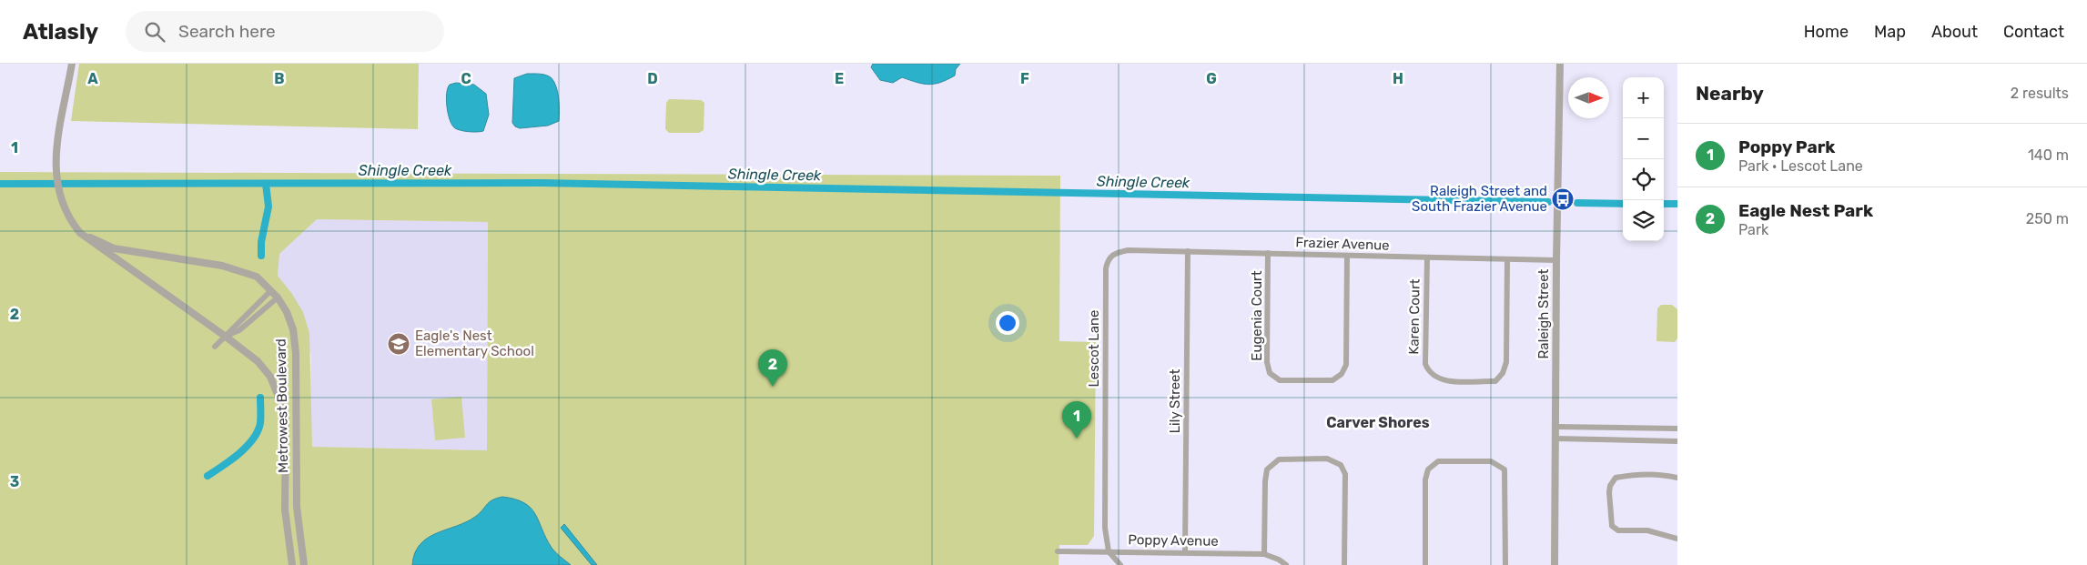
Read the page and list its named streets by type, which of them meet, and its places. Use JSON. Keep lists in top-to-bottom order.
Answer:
{
  "streets": {
    "street": [
      "Frazier Avenue",
      "Raleigh Street",
      "Eugenia Court",
      "Karen Court",
      "Lescot Lane",
      "Lily Street",
      "Metrowest Boulevard",
      "Poppy Avenue"
    ]
  },
  "crossings": [
    ["Frazier Avenue", "Raleigh Street"],
    ["Frazier Avenue", "Eugenia Court"],
    ["Frazier Avenue", "Karen Court"],
    ["Frazier Avenue", "Lescot Lane"],
    ["Frazier Avenue", "Lily Street"],
    ["Lescot Lane", "Poppy Avenue"],
    ["Lily Street", "Poppy Avenue"]
  ],
  "districts": ["Carver Shores"],
  "water": ["Shingle Creek"],
  "places": {
    "bus stop": ["Raleigh Street and South Frazier Avenue"],
    "school or university": ["Eagle's Nest Elementary School"]
  },
  "north": "right",
  "page": {
    "header": "Atlasly",
    "search": "Search here",
    "nav": [
      "Home",
      "Map",
      "About",
      "Contact"
    ],
    "heading": ["Nearby", "2 results"],
    "map_buttons": ["+", "−"],
    "list": [
      {
        "mark": "1",
        "name": "Poppy Park",
        "note": "Park · Lescot Lane",
        "value": "140 m"
      },
      {
        "mark": "2",
        "name": "Eagle Nest Park",
        "note": "Park",
        "value": "250 m"
      }
    ],
    "pins": ["2", "1"]
  },
  "grid": {
    "columns": [
      "A",
      "B",
      "C",
      "D",
      "E",
      "F",
      "G",
      "H"
    ],
    "rows": ["1", "2", "3"]
  }
}
